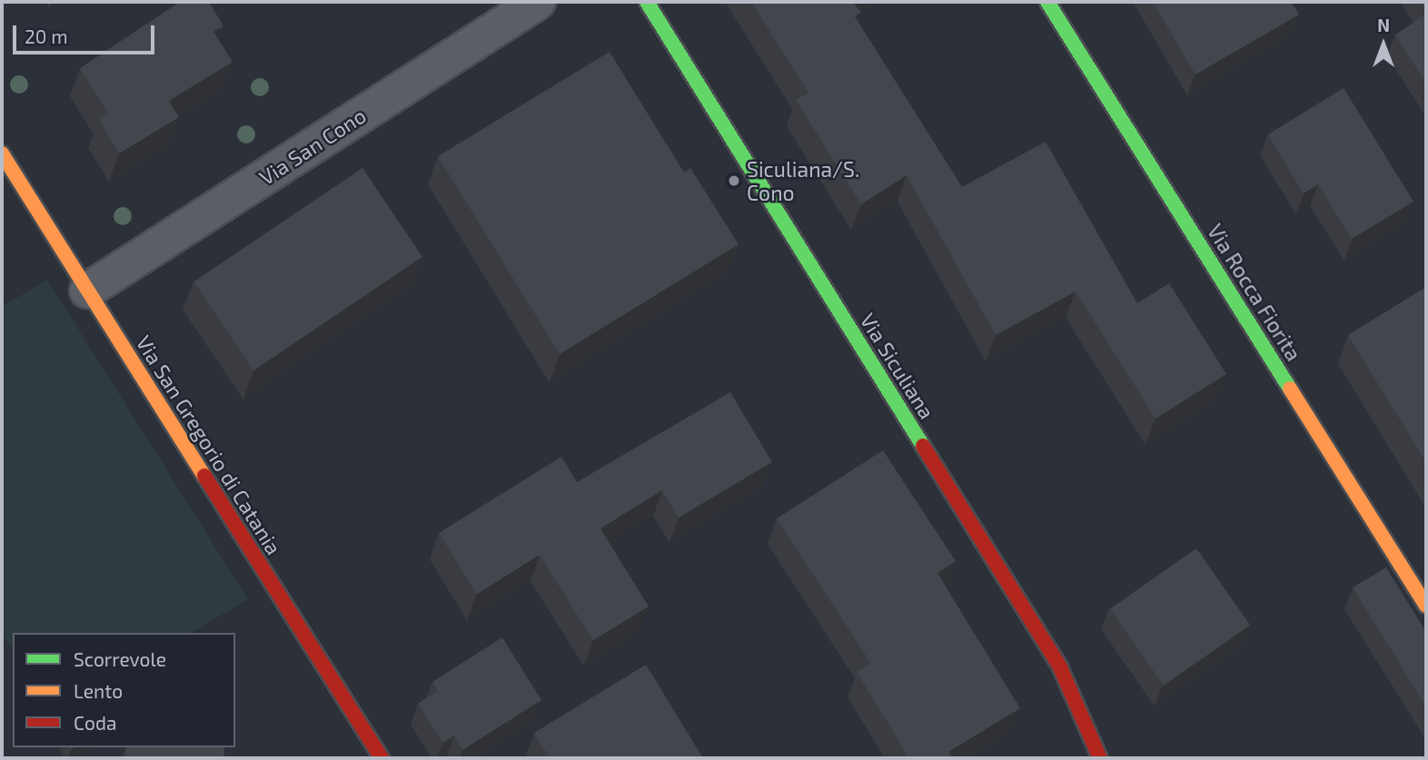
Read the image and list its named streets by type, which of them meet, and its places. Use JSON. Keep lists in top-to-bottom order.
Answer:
{
  "streets": {
    "street": [
      "Via San Cono",
      "Via Rocca Fiorita",
      "Via Siculiana",
      "Via San Gregorio di Catania"
    ]
  },
  "crossings": [
    ["Via San Cono", "Via San Gregorio di Catania"]
  ],
  "places": ["Siculiana/S. Cono"],
  "legend": ["Scorrevole", "Lento", "Coda"],
  "scale_bar": "20 m",
  "north": "top"
}
